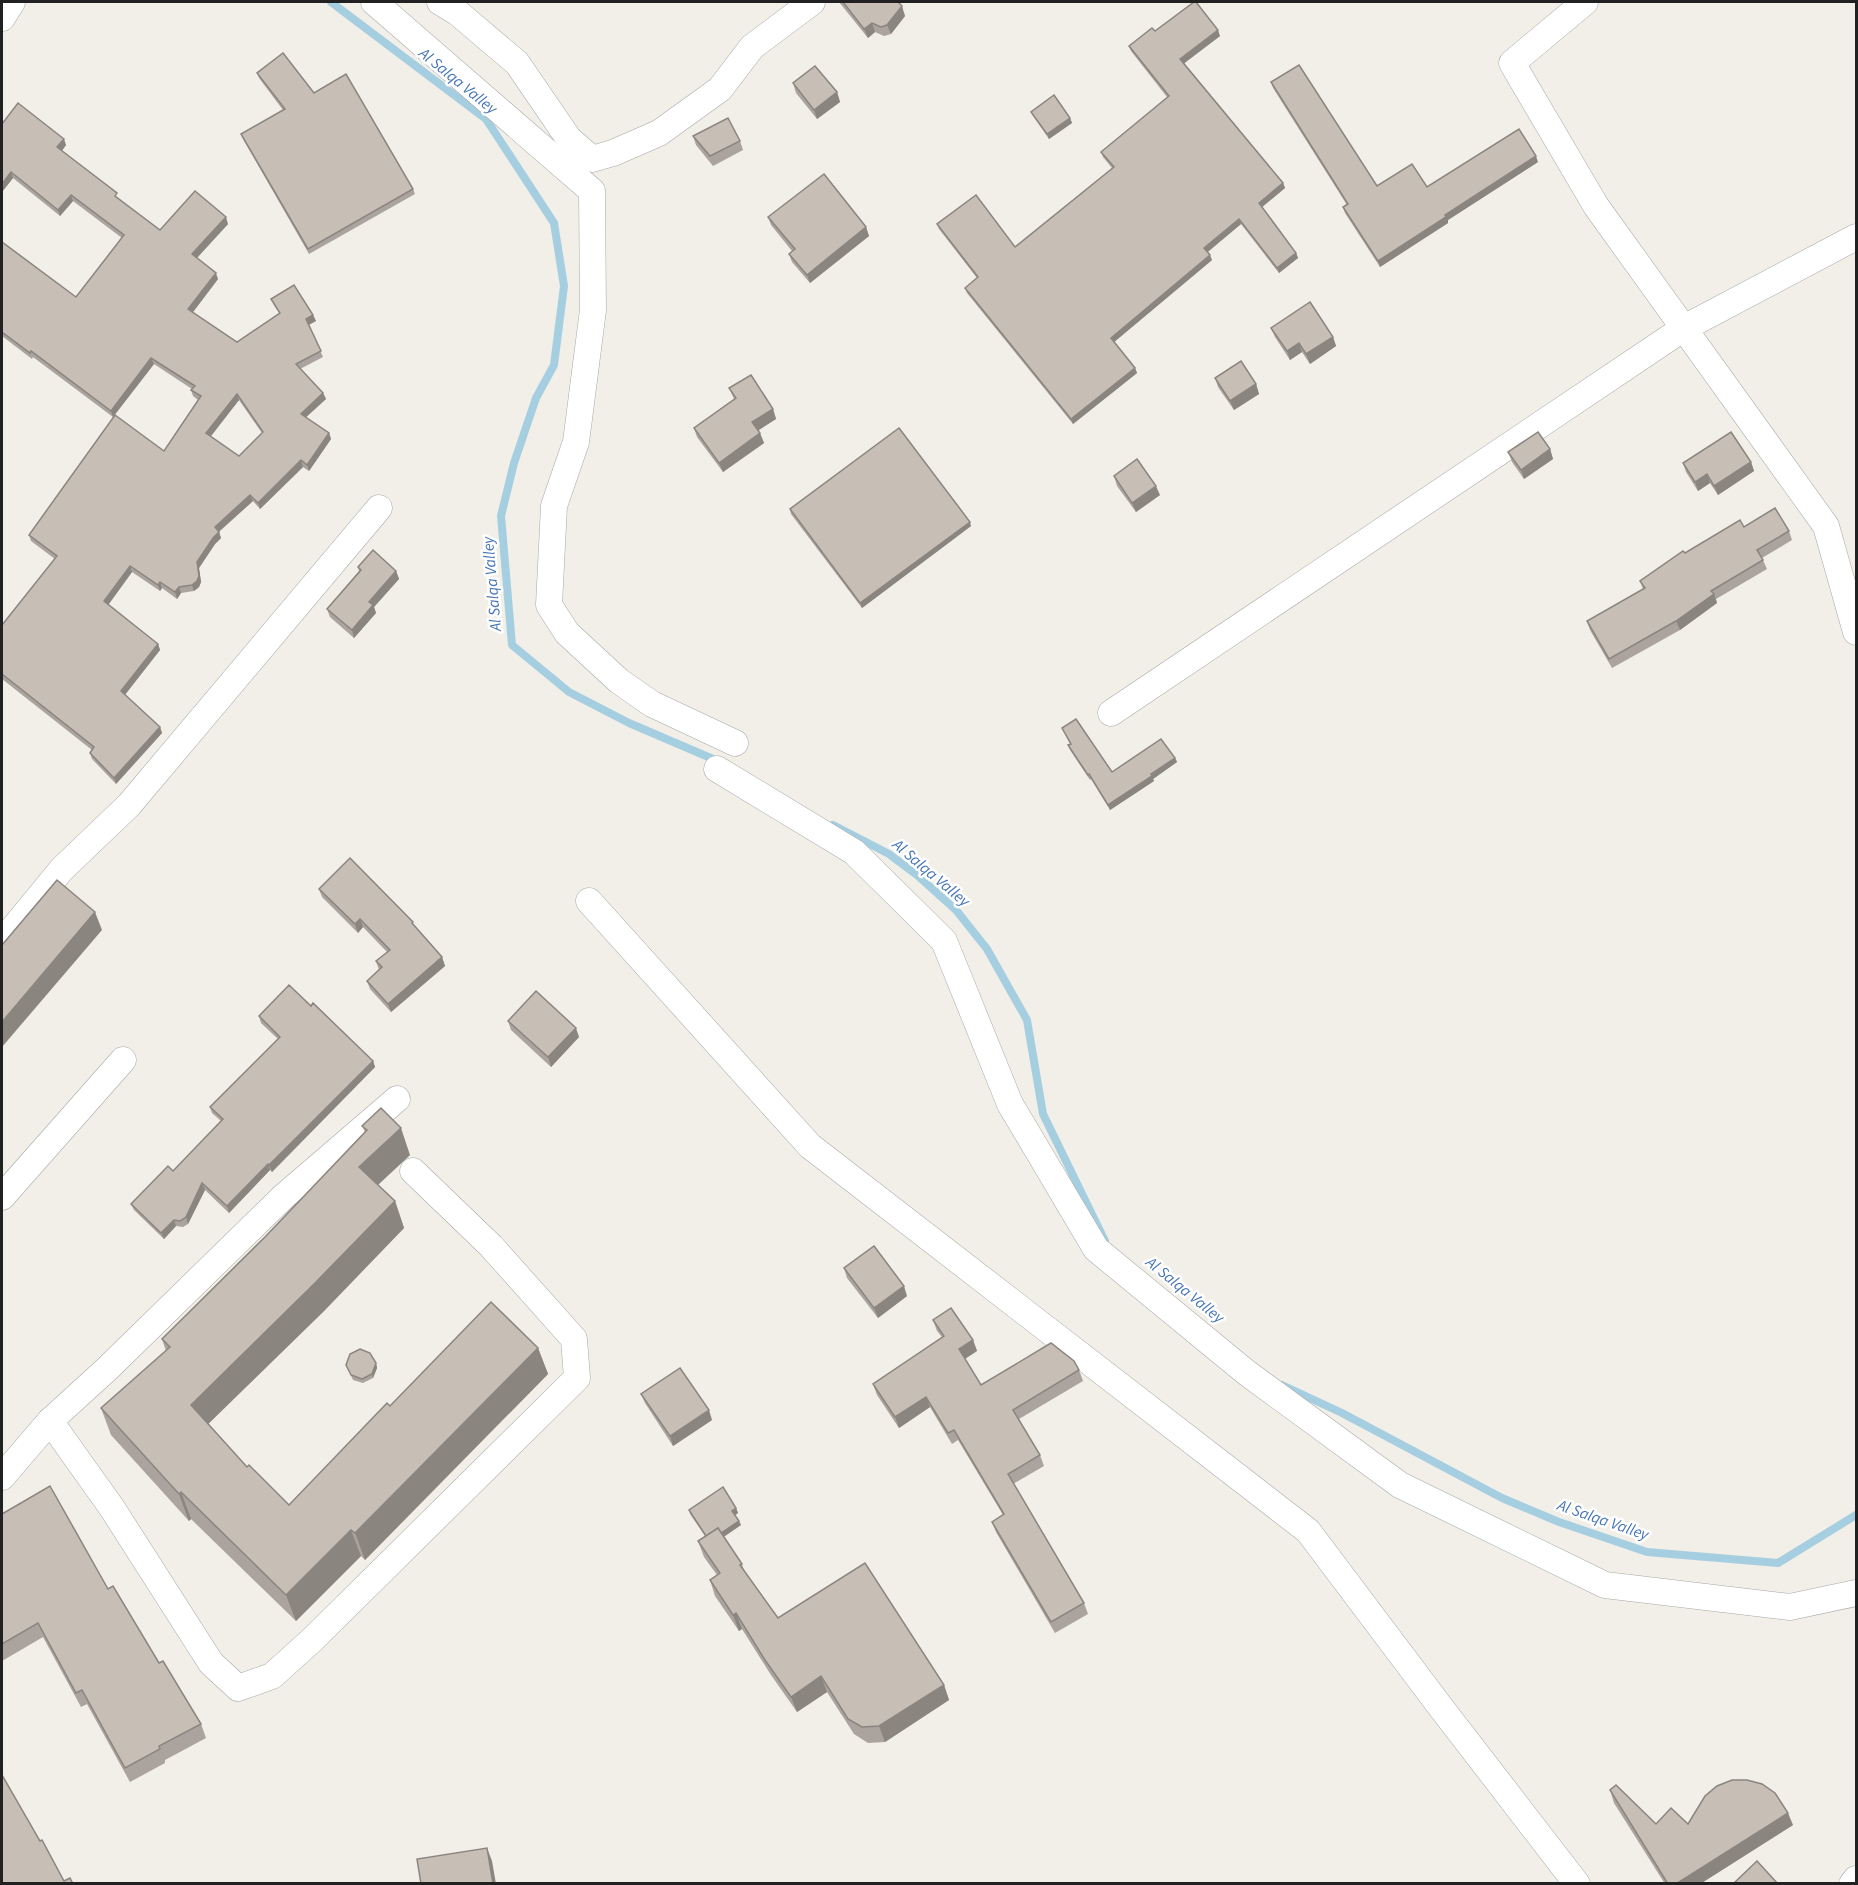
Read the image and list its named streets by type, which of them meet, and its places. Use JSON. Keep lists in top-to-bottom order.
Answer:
{
  "water": ["Al Salqa Valley"]
}
